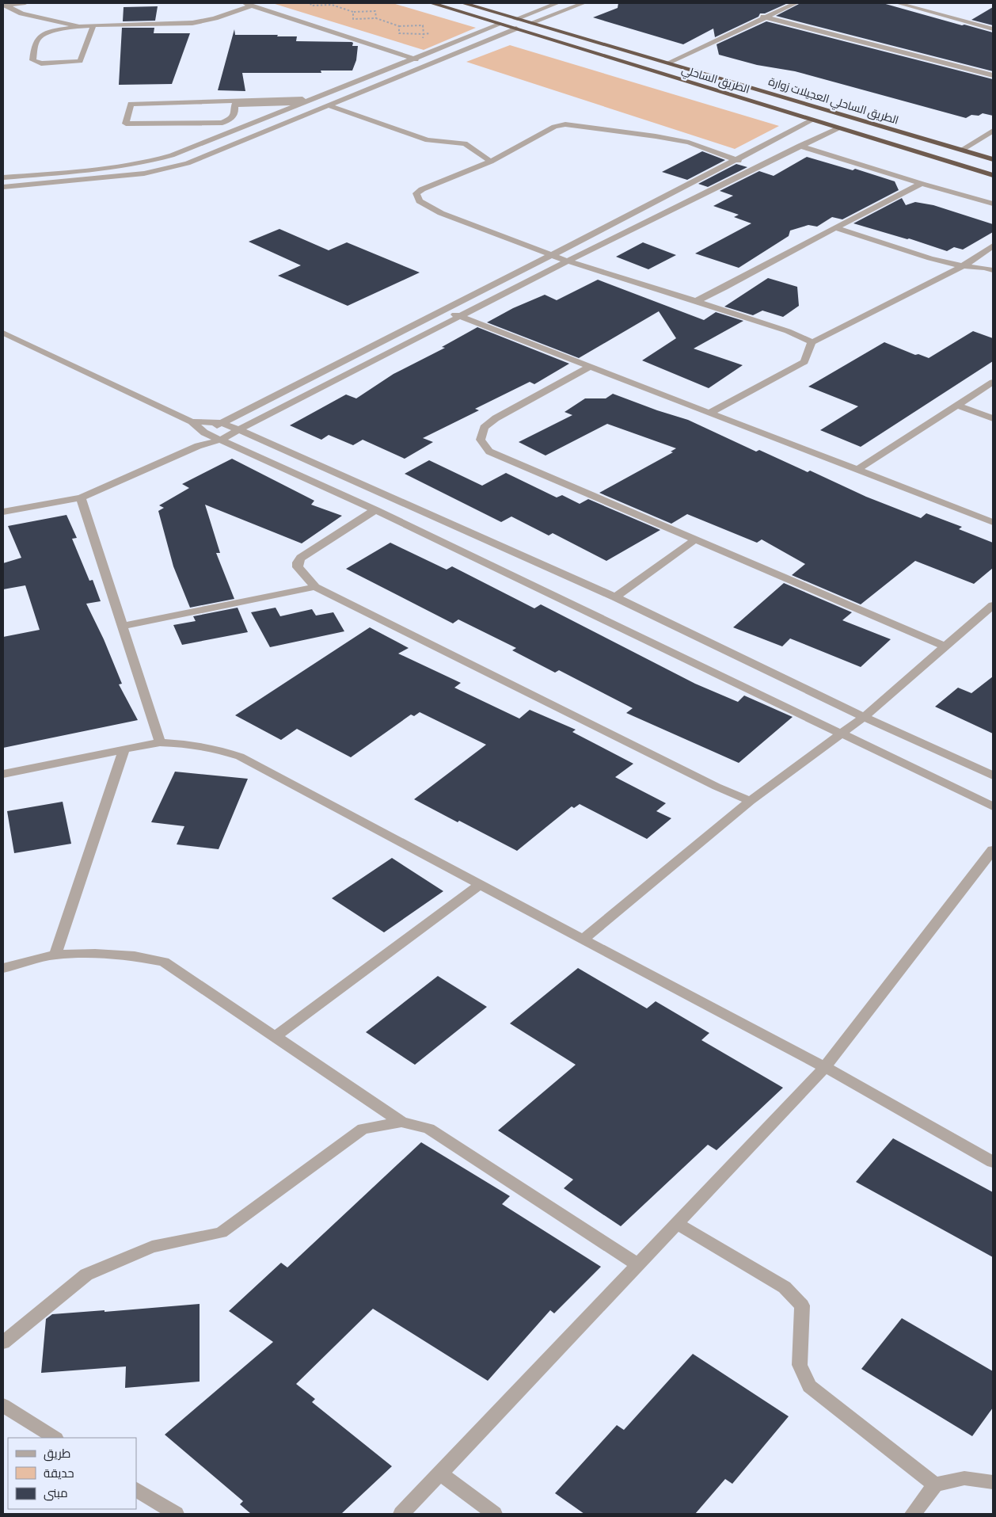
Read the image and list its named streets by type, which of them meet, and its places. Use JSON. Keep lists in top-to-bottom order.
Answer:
{
  "streets": {
    "highway": ["الطريق الساحلي", "الطريق الساحلي العجيلات زوارة"]
  },
  "legend": ["طريق", "حديقة", "مبنى"]
}
